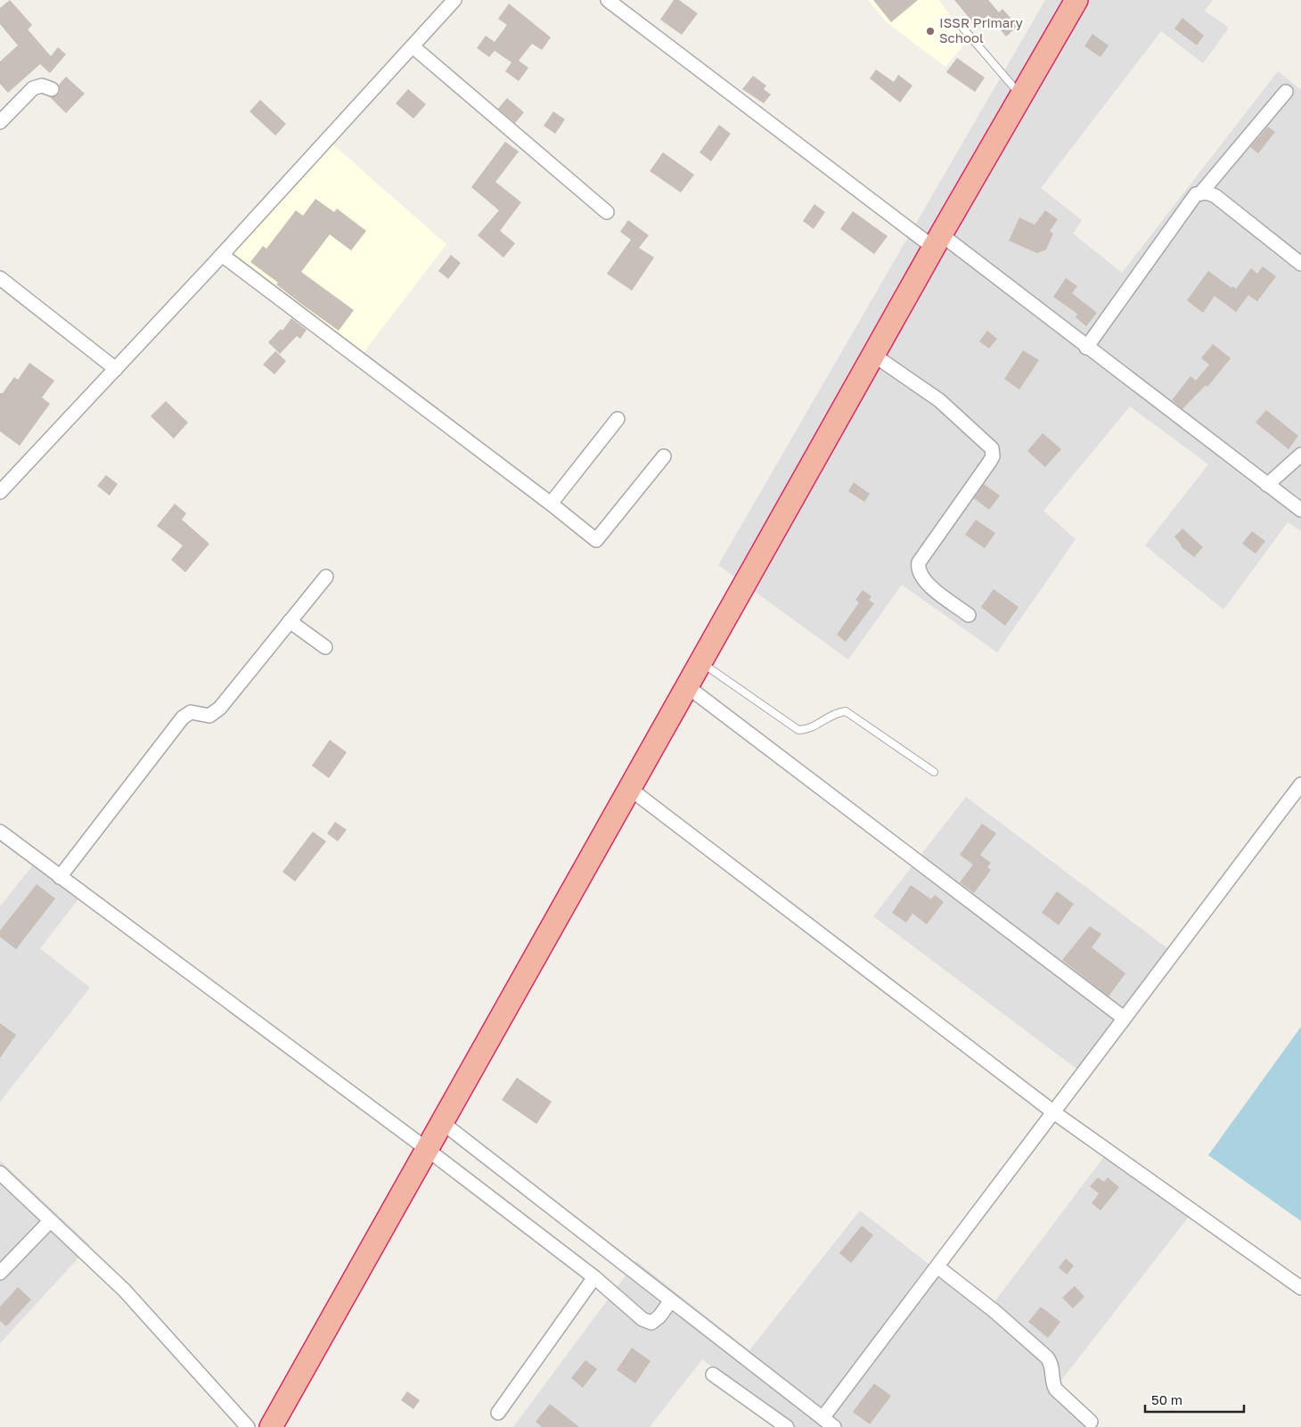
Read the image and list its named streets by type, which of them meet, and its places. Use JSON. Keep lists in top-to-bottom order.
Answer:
{
  "places": ["ISSR Primary School"],
  "scale_bar": "50 m"
}
